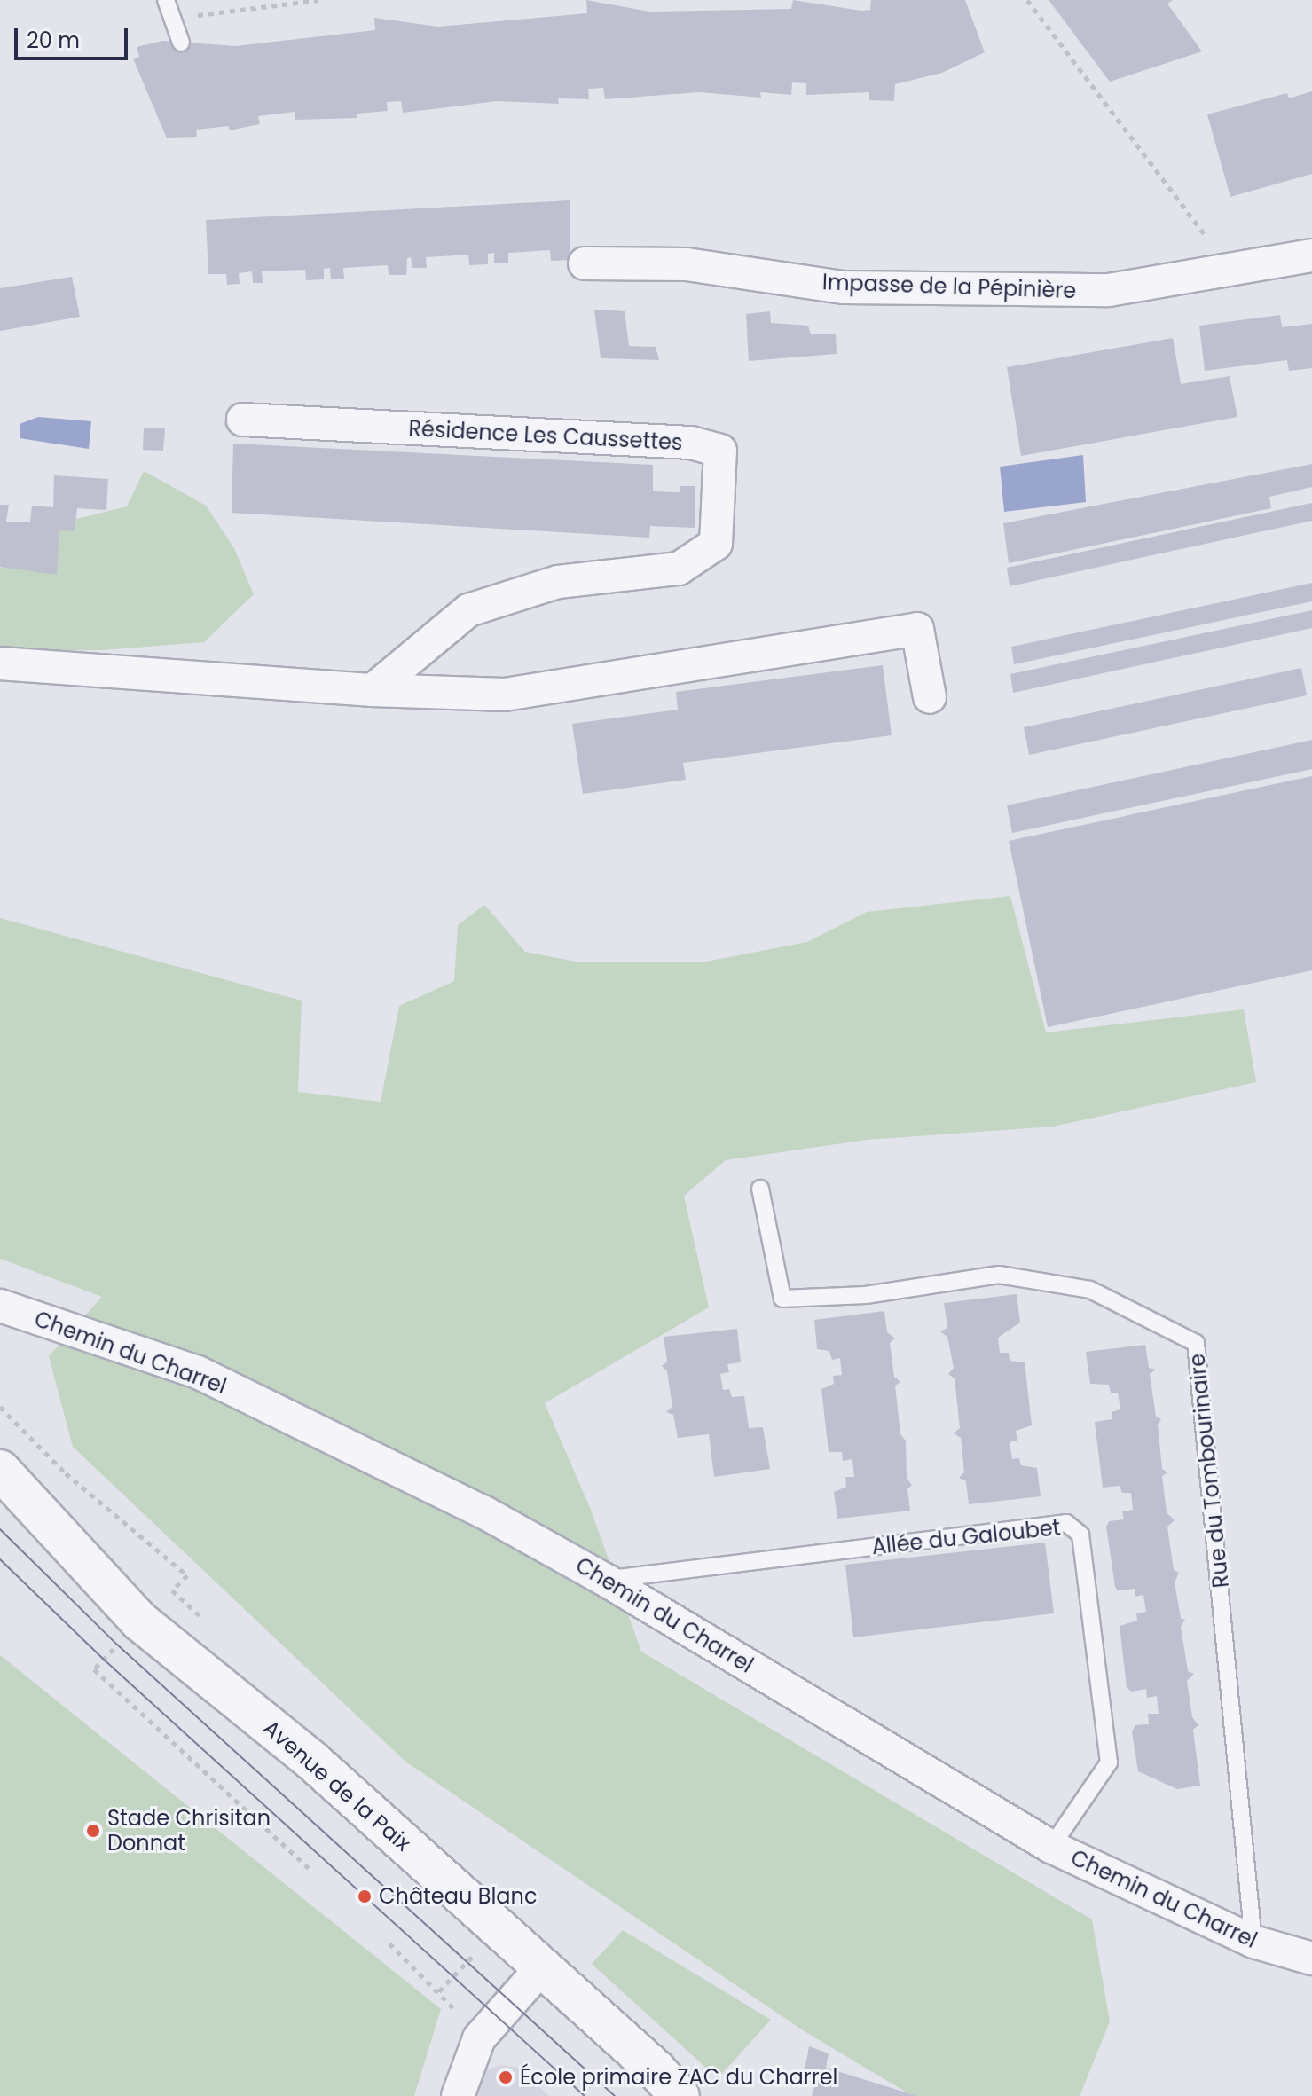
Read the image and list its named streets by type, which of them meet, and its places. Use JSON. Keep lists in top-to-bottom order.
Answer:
{
  "streets": {
    "street": [
      "Impasse de la Pépinière",
      "Résidence Les Caussettes",
      "Chemin du Charrel",
      "Avenue de la Paix"
    ],
    "lane": ["Rue du Tombourinaire", "Allée du Galoubet"]
  },
  "crossings": [
    ["Chemin du Charrel", "Rue du Tombourinaire"],
    ["Chemin du Charrel", "Allée du Galoubet"]
  ],
  "places": ["Stade Chrisitan Donnat", "Château Blanc", "École primaire ZAC du Charrel"],
  "scale_bar": "20 m"
}
